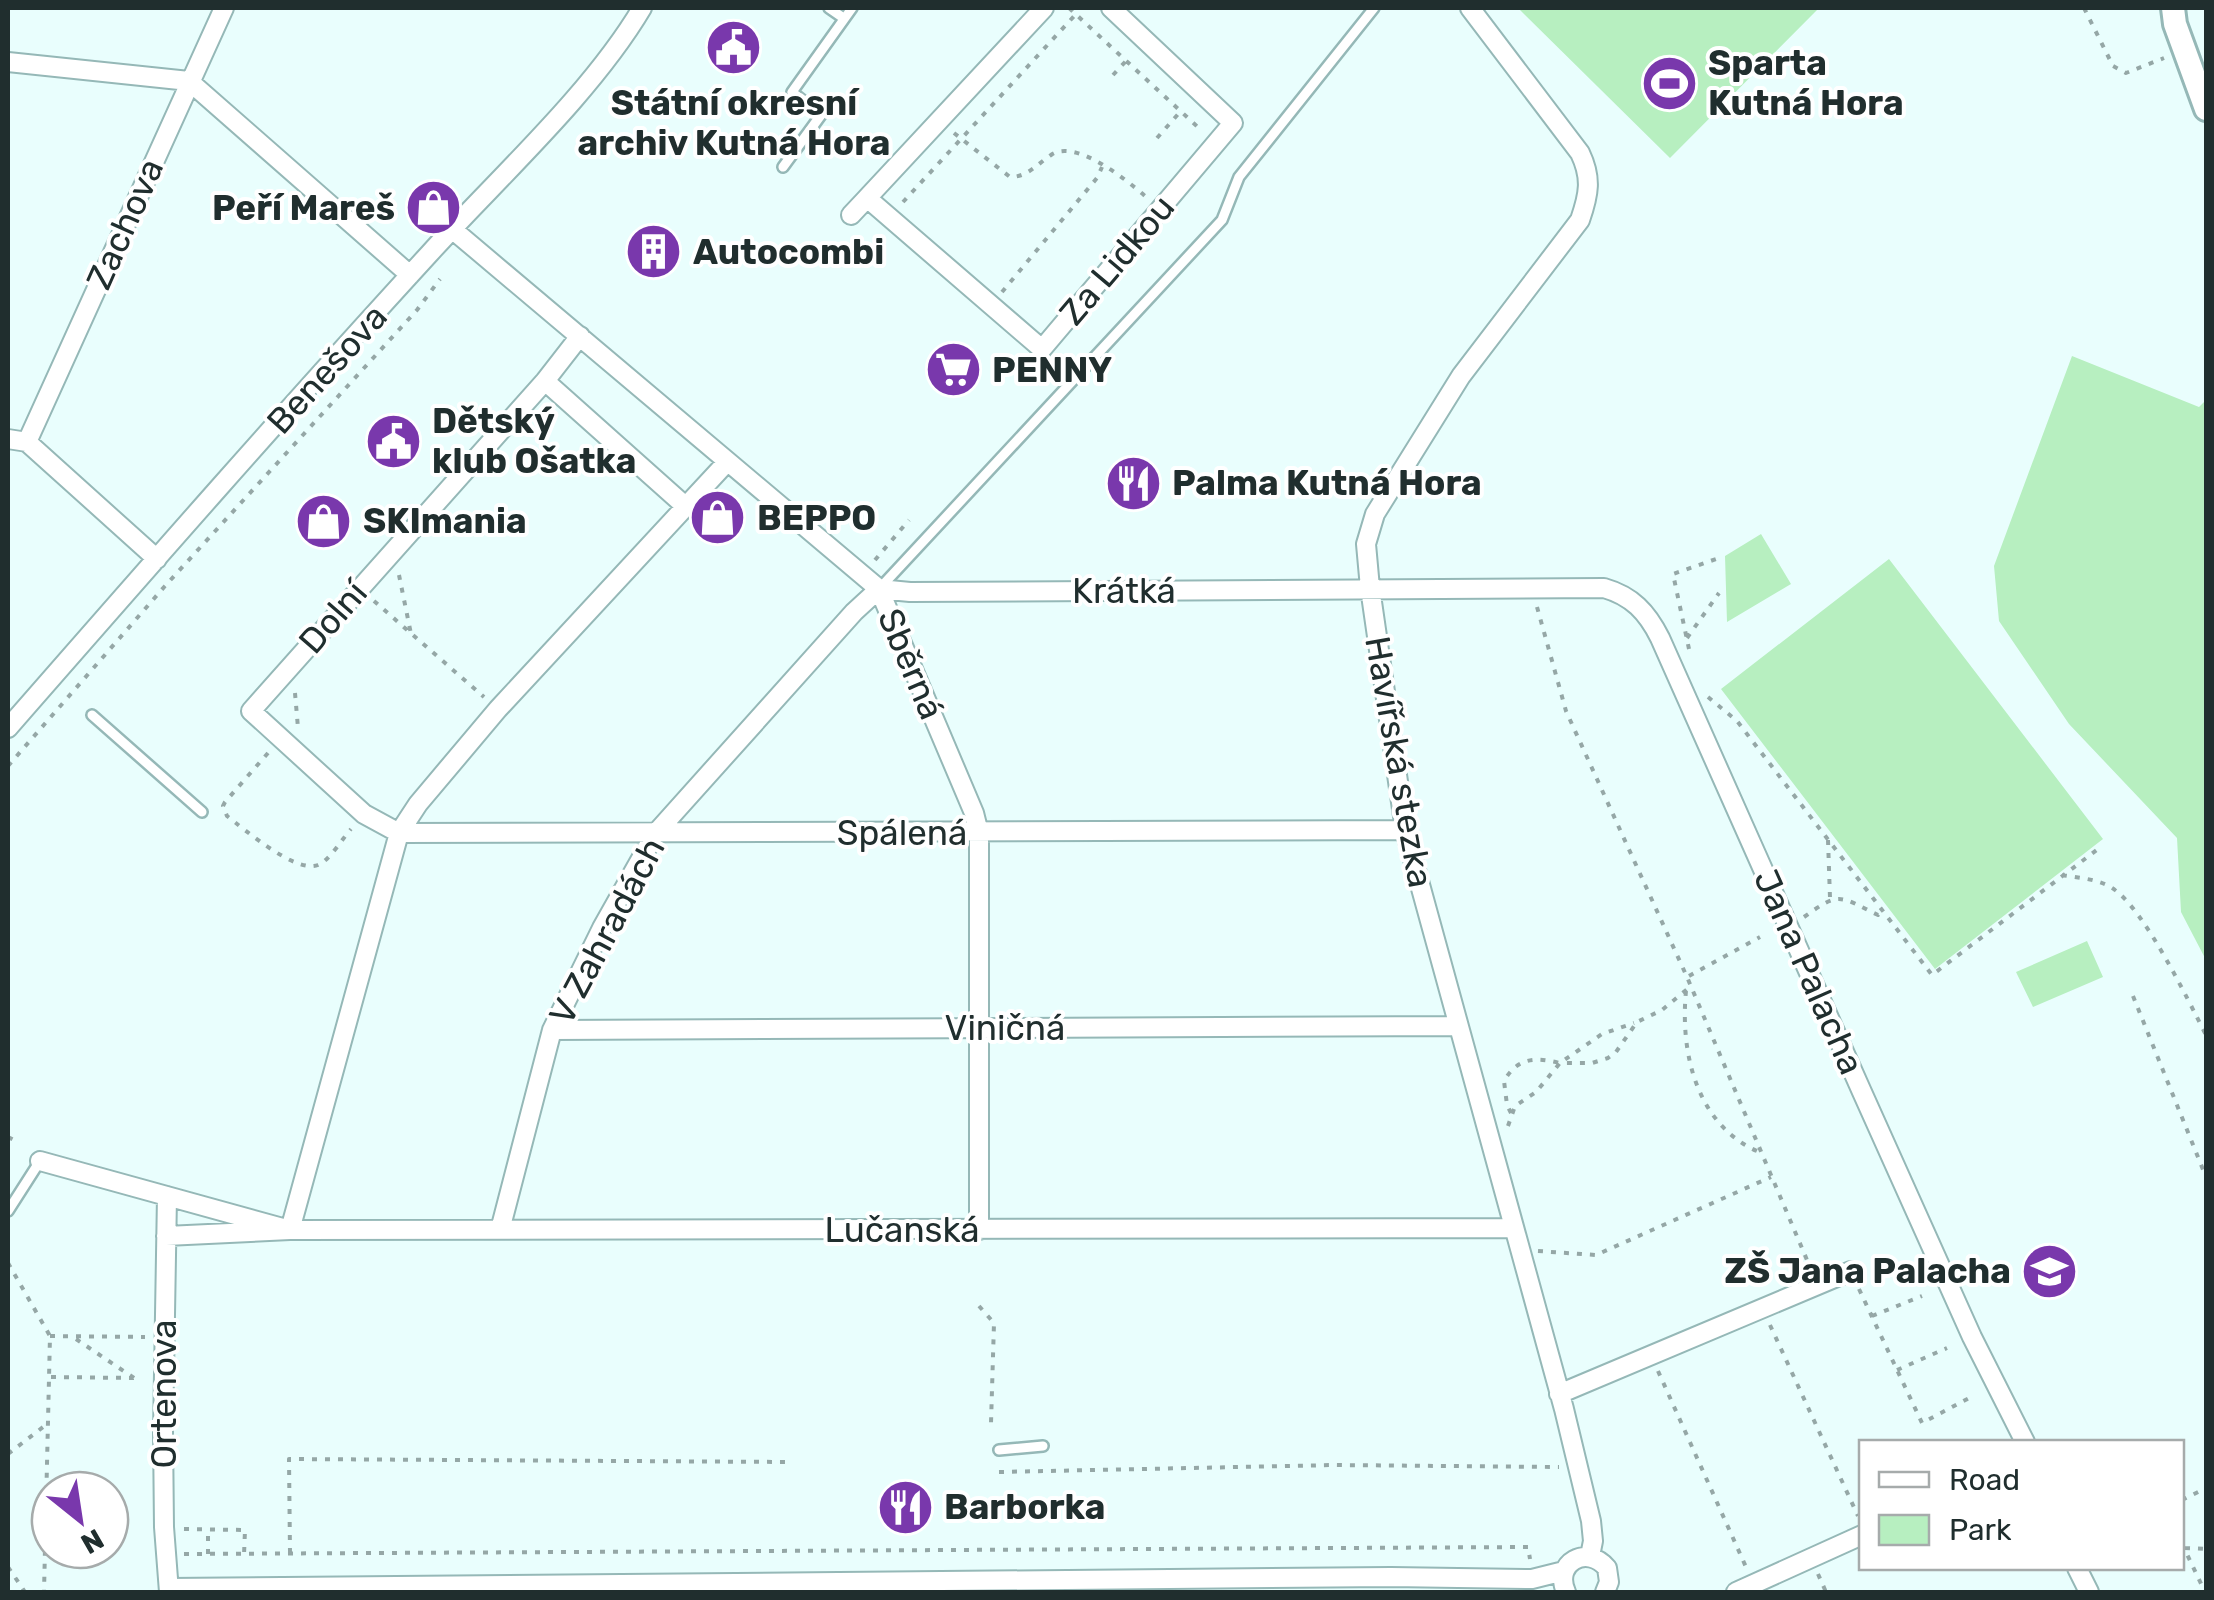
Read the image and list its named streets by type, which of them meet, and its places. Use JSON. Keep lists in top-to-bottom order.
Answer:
{
  "streets": {
    "street": [
      "Zachova",
      "Za Lidkou",
      "Benešova",
      "Krátká",
      "Dolní",
      "Sběrná",
      "Havířská stezka",
      "Spálená",
      "V Zahradách",
      "Jana Palacha",
      "Viničná",
      "Lučanská",
      "Ortenova"
    ]
  },
  "crossings": [
    ["Benešova", "Sběrná"],
    ["Krátká", "Sběrná"],
    ["Krátká", "Havířská stezka"],
    ["Krátká", "V Zahradách"],
    ["Krátká", "Jana Palacha"],
    ["Dolní", "Sběrná"],
    ["Dolní", "Spálená"],
    ["Sběrná", "Spálená"],
    ["Sběrná", "V Zahradách"],
    ["Sběrná", "Viničná"],
    ["Sběrná", "Lučanská"],
    ["Havířská stezka", "Spálená"],
    ["Havířská stezka", "Jana Palacha"],
    ["Havířská stezka", "Viničná"],
    ["Havířská stezka", "Lučanská"],
    ["Spálená", "V Zahradách"],
    ["V Zahradách", "Viničná"],
    ["V Zahradách", "Lučanská"],
    ["Lučanská", "Ortenova"]
  ],
  "places": {
    "public building": ["Státní okresní archiv Kutná Hora", "Dětský klub Ošatka"],
    "sports": ["Sparta Kutná Hora"],
    "shop": ["Peří Mareš", "BEPPO", "SKImania"],
    "building": ["Autocombi"],
    "supermarket": ["PENNY"],
    "restaurant": ["Palma Kutná Hora", "Barborka"],
    "school or university": ["ZŠ Jana Palacha"]
  },
  "legend": ["Road", "Park"],
  "north": "bottom right"
}
